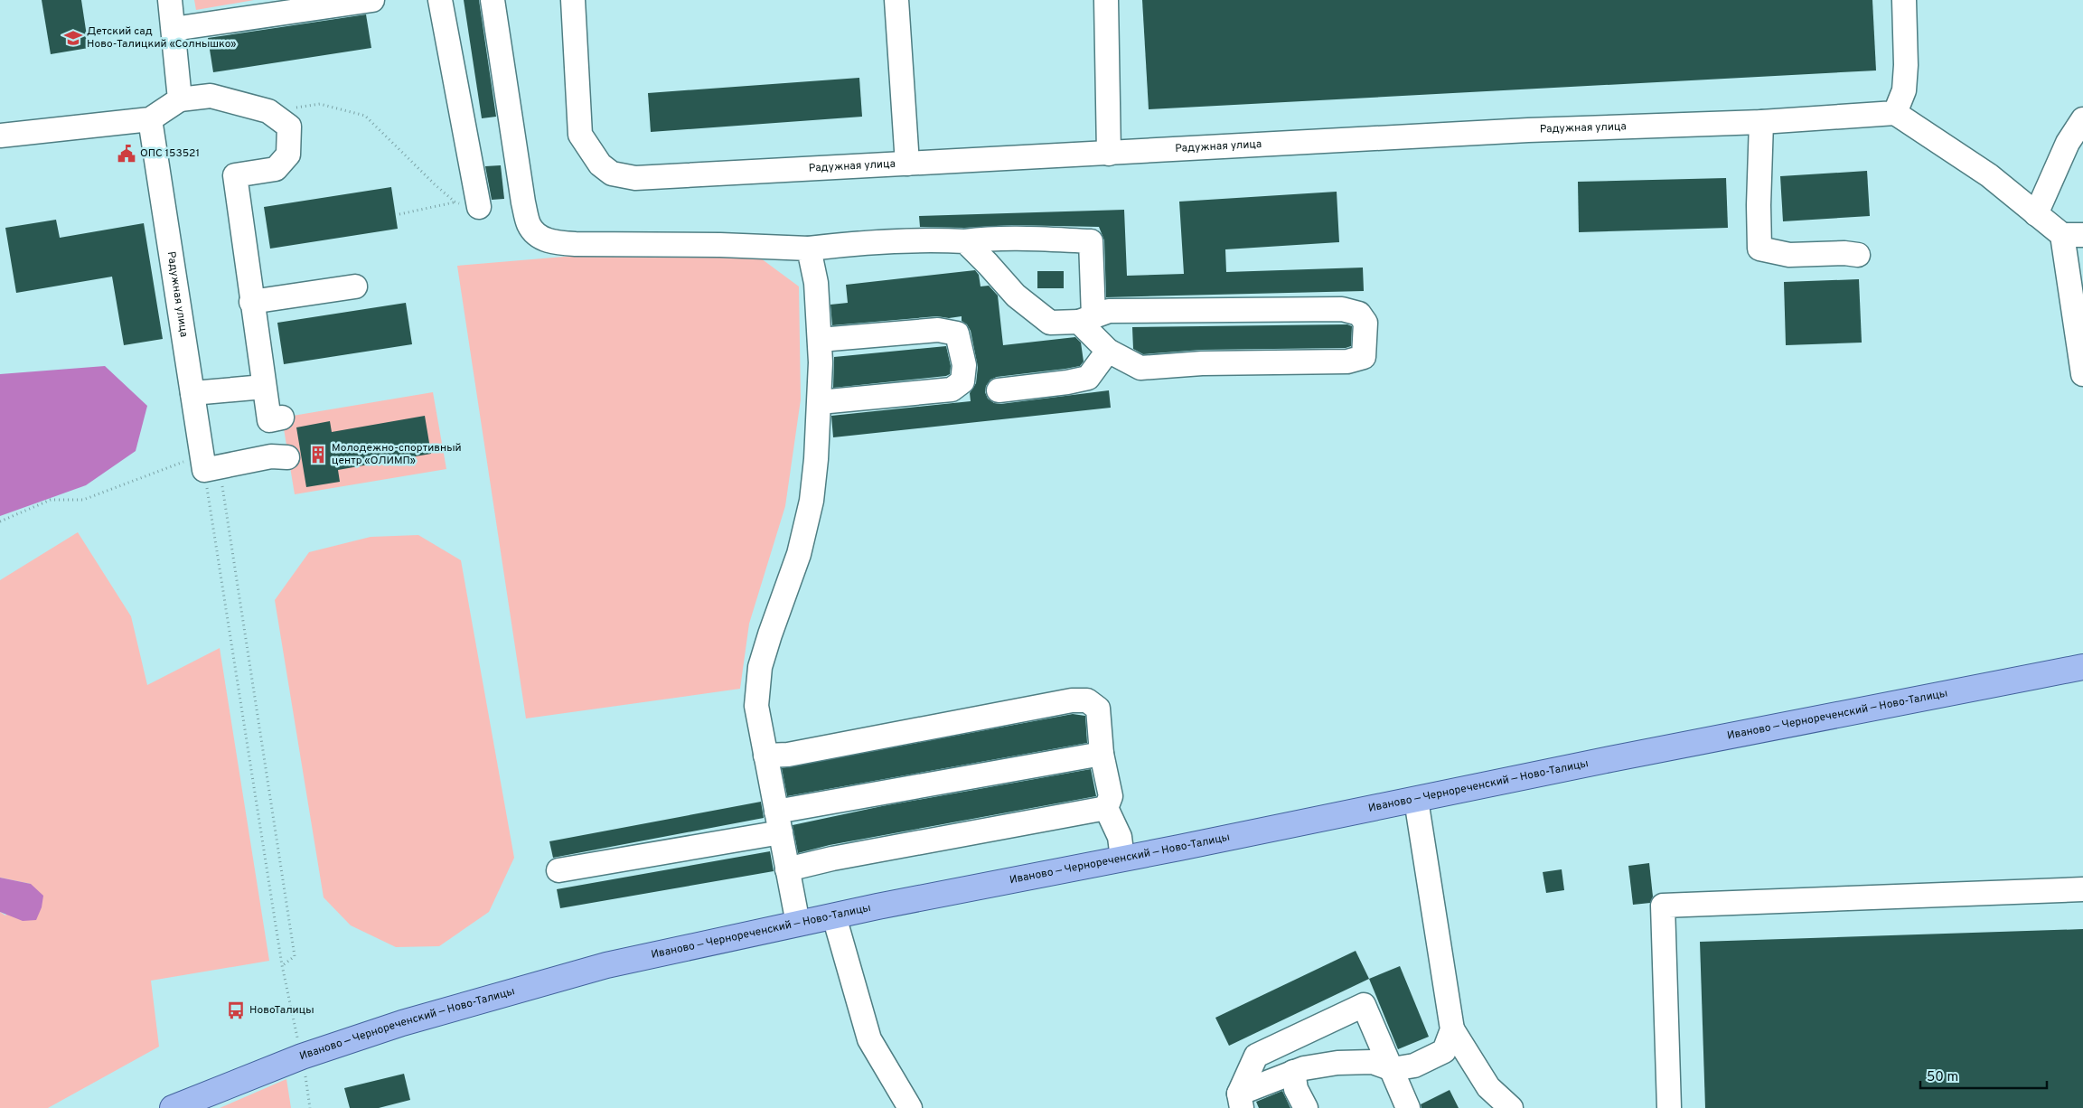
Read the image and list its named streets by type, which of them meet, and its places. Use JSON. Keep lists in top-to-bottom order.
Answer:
{
  "streets": {
    "main road": ["Иваново — Чернореченский — Ново-Талицы"],
    "street": ["Радужная улица"]
  },
  "places": {
    "school or university": ["Детский сад Ново-Талицкий «Солнышко»"],
    "public building": ["ОПС 153521"],
    "building": ["Молодежно-спортивный центр «ОЛИМП»"],
    "bus stop": ["НовоТалицы"]
  },
  "scale_bar": "50 m"
}
